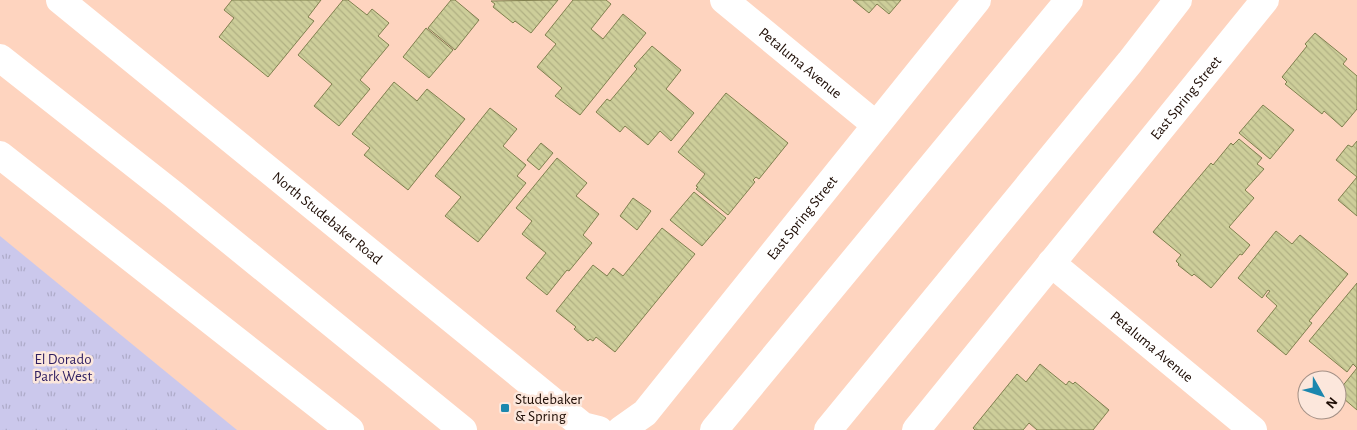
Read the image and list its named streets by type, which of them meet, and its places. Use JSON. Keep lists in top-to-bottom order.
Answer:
{
  "streets": {
    "street": ["Petaluma Avenue", "East Spring Street", "North Studebaker Road"]
  },
  "crossings": [
    ["Petaluma Avenue", "East Spring Street"]
  ],
  "parks": ["El Dorado Park West"],
  "places": {
    "transit": ["Studebaker & Spring"]
  },
  "north": "bottom right"
}
